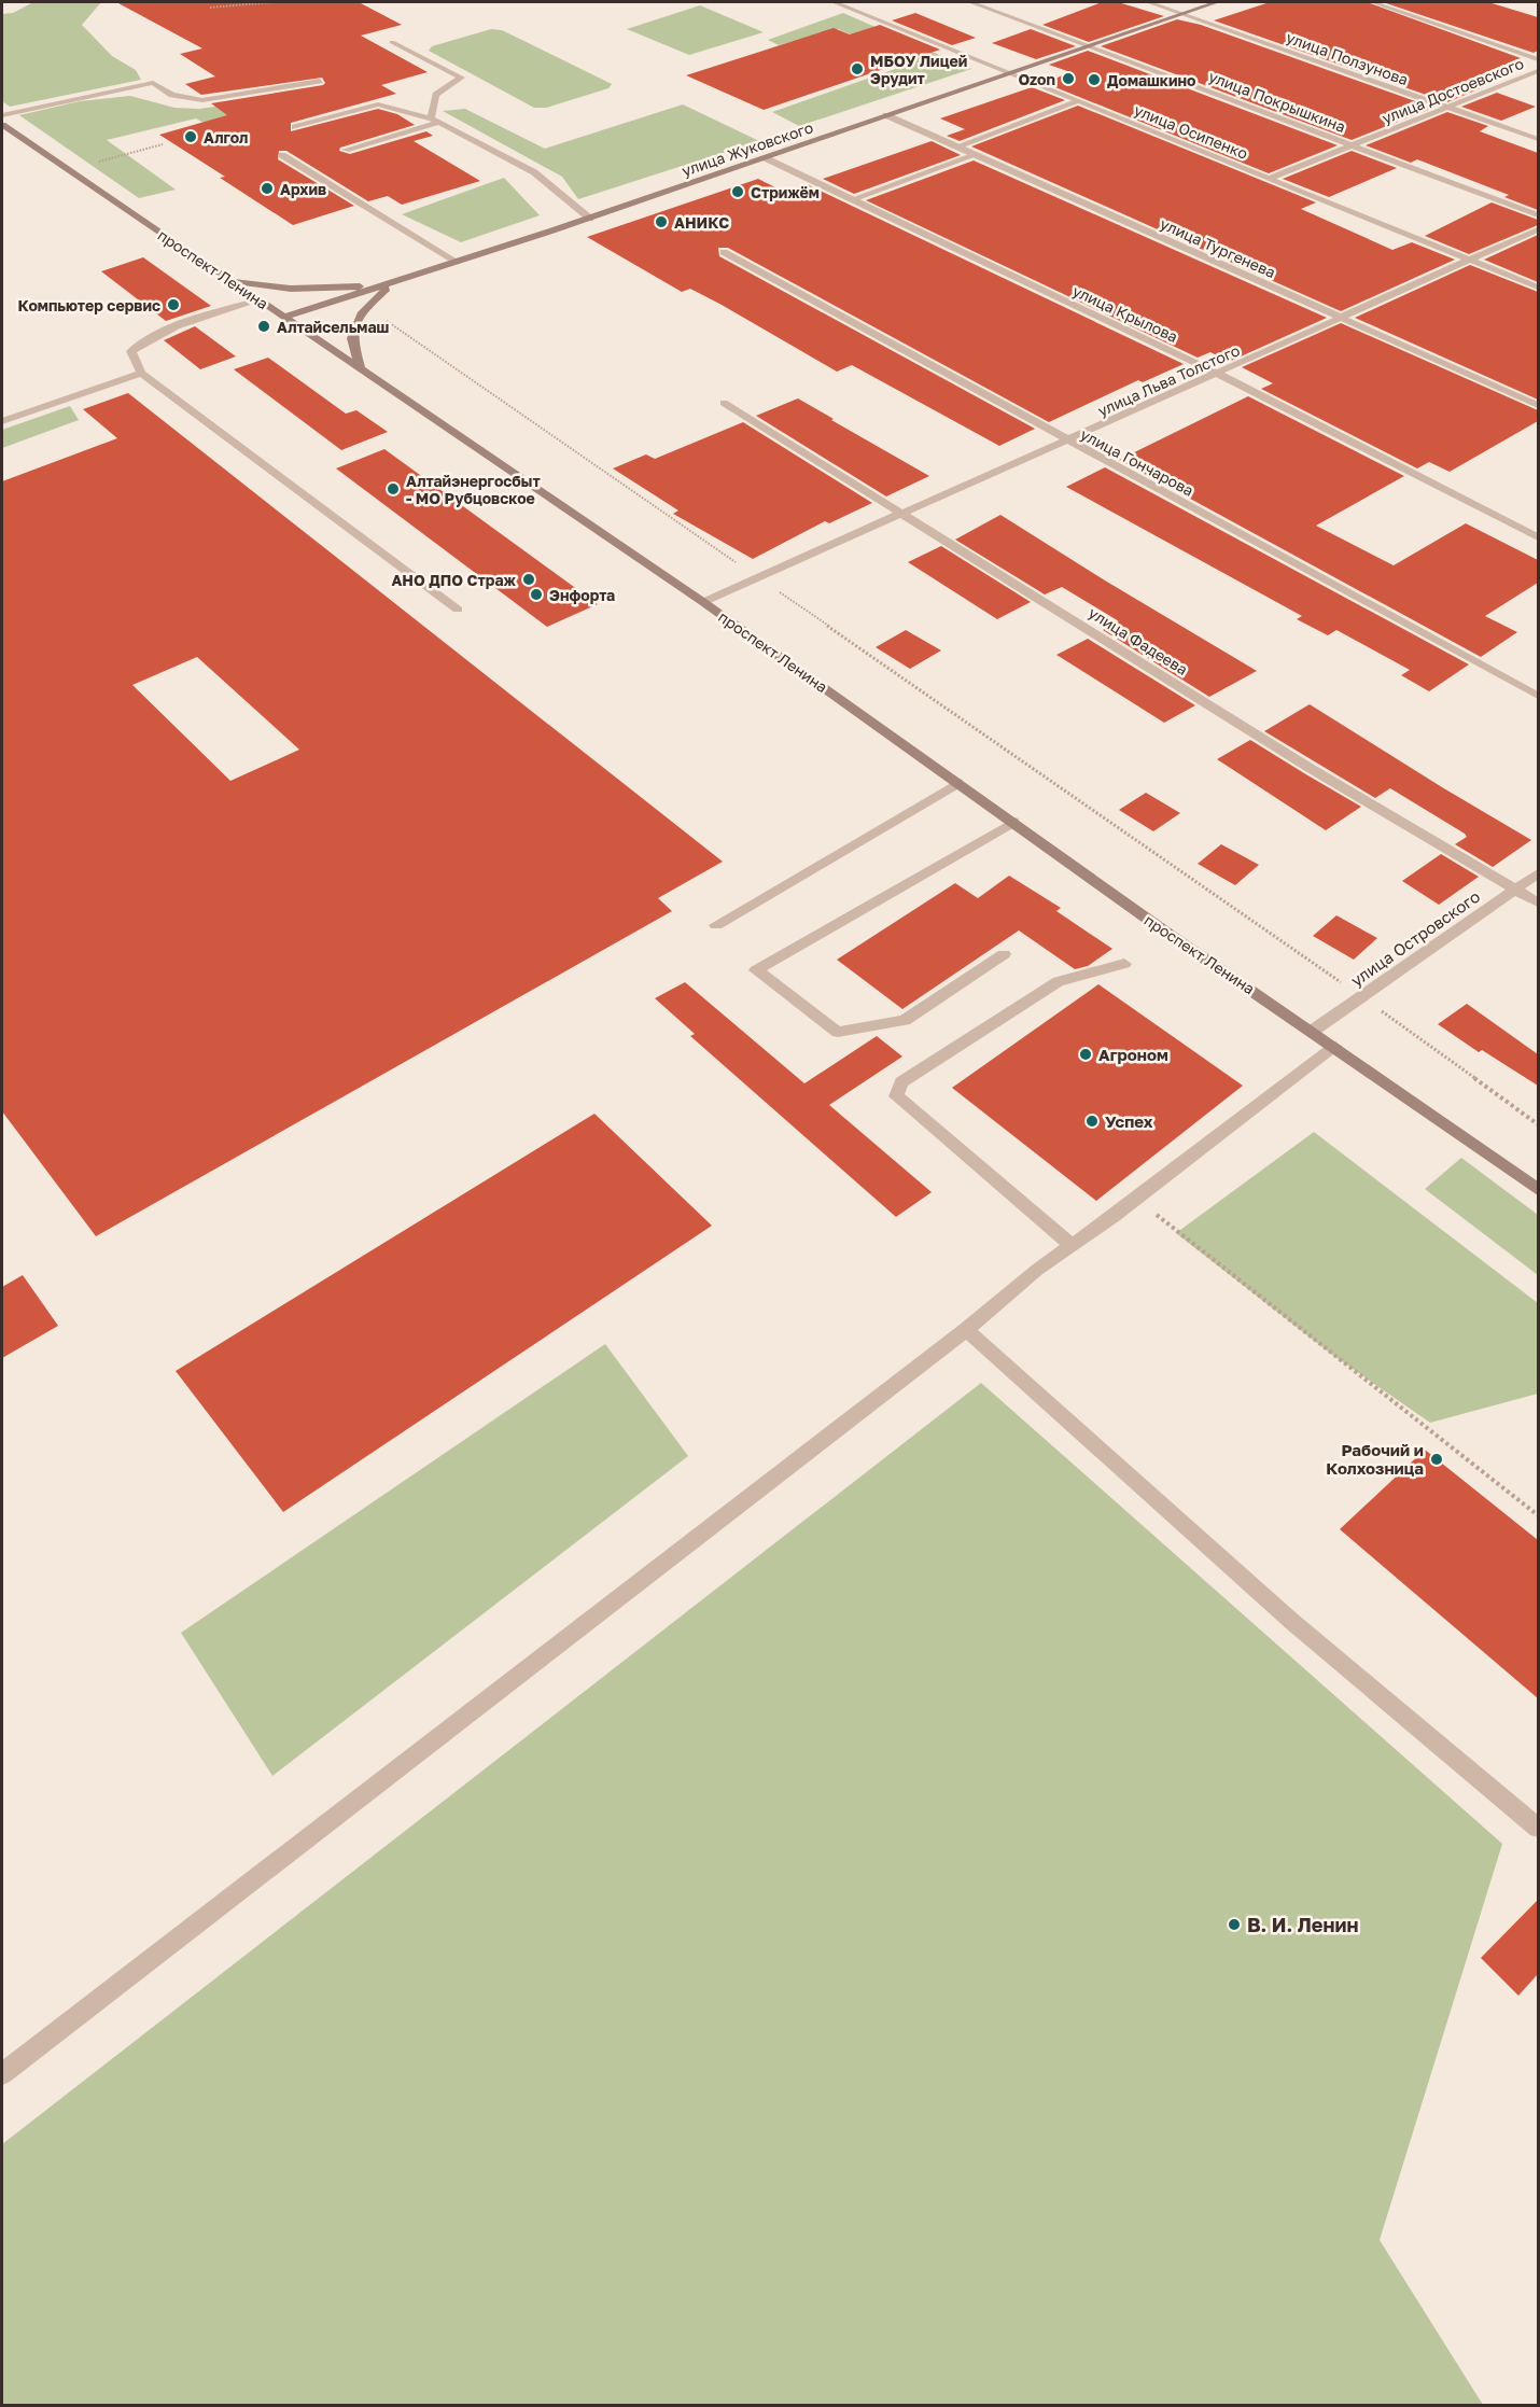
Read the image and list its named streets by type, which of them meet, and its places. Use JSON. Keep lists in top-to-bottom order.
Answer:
{
  "streets": {
    "street": [
      "улица Ползунова",
      "улица Достоевского",
      "улица Покрышкина",
      "улица Осипенко",
      "улица Жуковского",
      "улица Тургенева",
      "проспект Ленина",
      "улица Крылова",
      "улица Льва Толстого",
      "улица Гончарова",
      "улица Фадеева",
      "улица Островского"
    ]
  },
  "crossings": [
    ["улица Ползунова", "улица Достоевского"],
    ["улица Ползунова", "улица Жуковского"],
    ["улица Достоевского", "улица Покрышкина"],
    ["улица Достоевского", "улица Осипенко"],
    ["улица Покрышкина", "улица Жуковского"],
    ["улица Осипенко", "улица Жуковского"],
    ["улица Осипенко", "улица Льва Толстого"],
    ["улица Жуковского", "улица Тургенева"],
    ["улица Жуковского", "проспект Ленина"],
    ["улица Жуковского", "улица Крылова"],
    ["улица Тургенева", "улица Льва Толстого"],
    ["проспект Ленина", "улица Льва Толстого"],
    ["проспект Ленина", "улица Островского"],
    ["улица Крылова", "улица Льва Толстого"],
    ["улица Льва Толстого", "улица Гончарова"],
    ["улица Льва Толстого", "улица Фадеева"],
    ["улица Фадеева", "улица Островского"]
  ],
  "places": [
    "МБОУ Лицей Эрудит",
    "Ozon",
    "Домашкино",
    "Алгол",
    "Архив",
    "Стрижём",
    "АНИКС",
    "Компьютер сервис",
    "Алтайсельмаш",
    "Алтайэнергосбыт - МО Рубцовское",
    "АНО ДПО Страж",
    "Энфорта",
    "Агроном",
    "Успех",
    "Рабочий и Колхозница",
    "В. И. Ленин"
  ]
}
